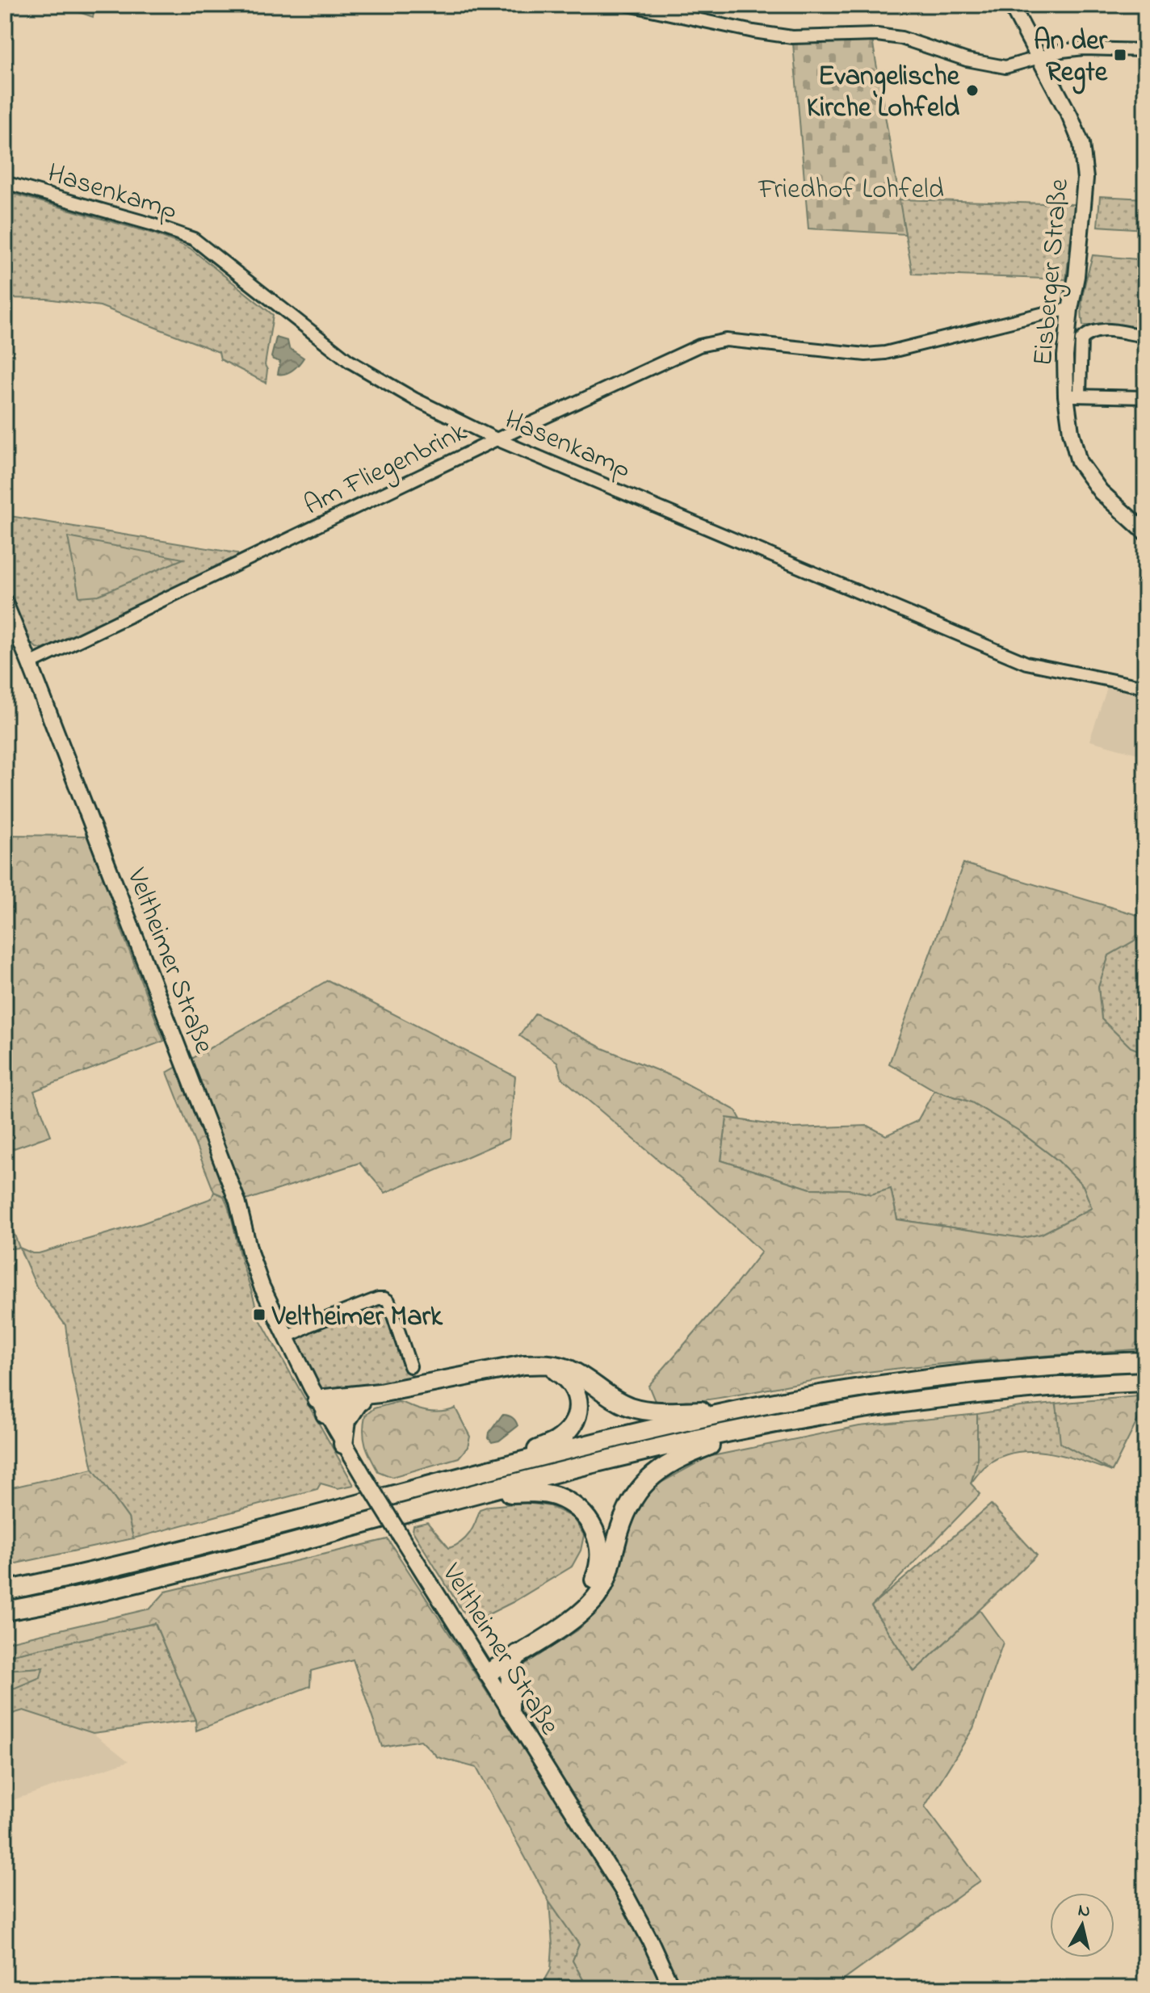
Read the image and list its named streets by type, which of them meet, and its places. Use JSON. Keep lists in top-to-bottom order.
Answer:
{
  "streets": {
    "main road": ["Eisberger Straße", "Veltheimer Straße"],
    "street": ["Hasenkamp", "Am Fliegenbrink"]
  },
  "crossings": [
    ["Hasenkamp", "Am Fliegenbrink"],
    ["Eisberger Straße", "Am Fliegenbrink"],
    ["Am Fliegenbrink", "Veltheimer Straße"]
  ],
  "parks": ["Friedhof Lohfeld"],
  "places": {
    "transit": ["An der Regte", "Veltheimer Mark"],
    "other": ["Evangelische Kirche Lohfeld"]
  },
  "north": "top"
}
